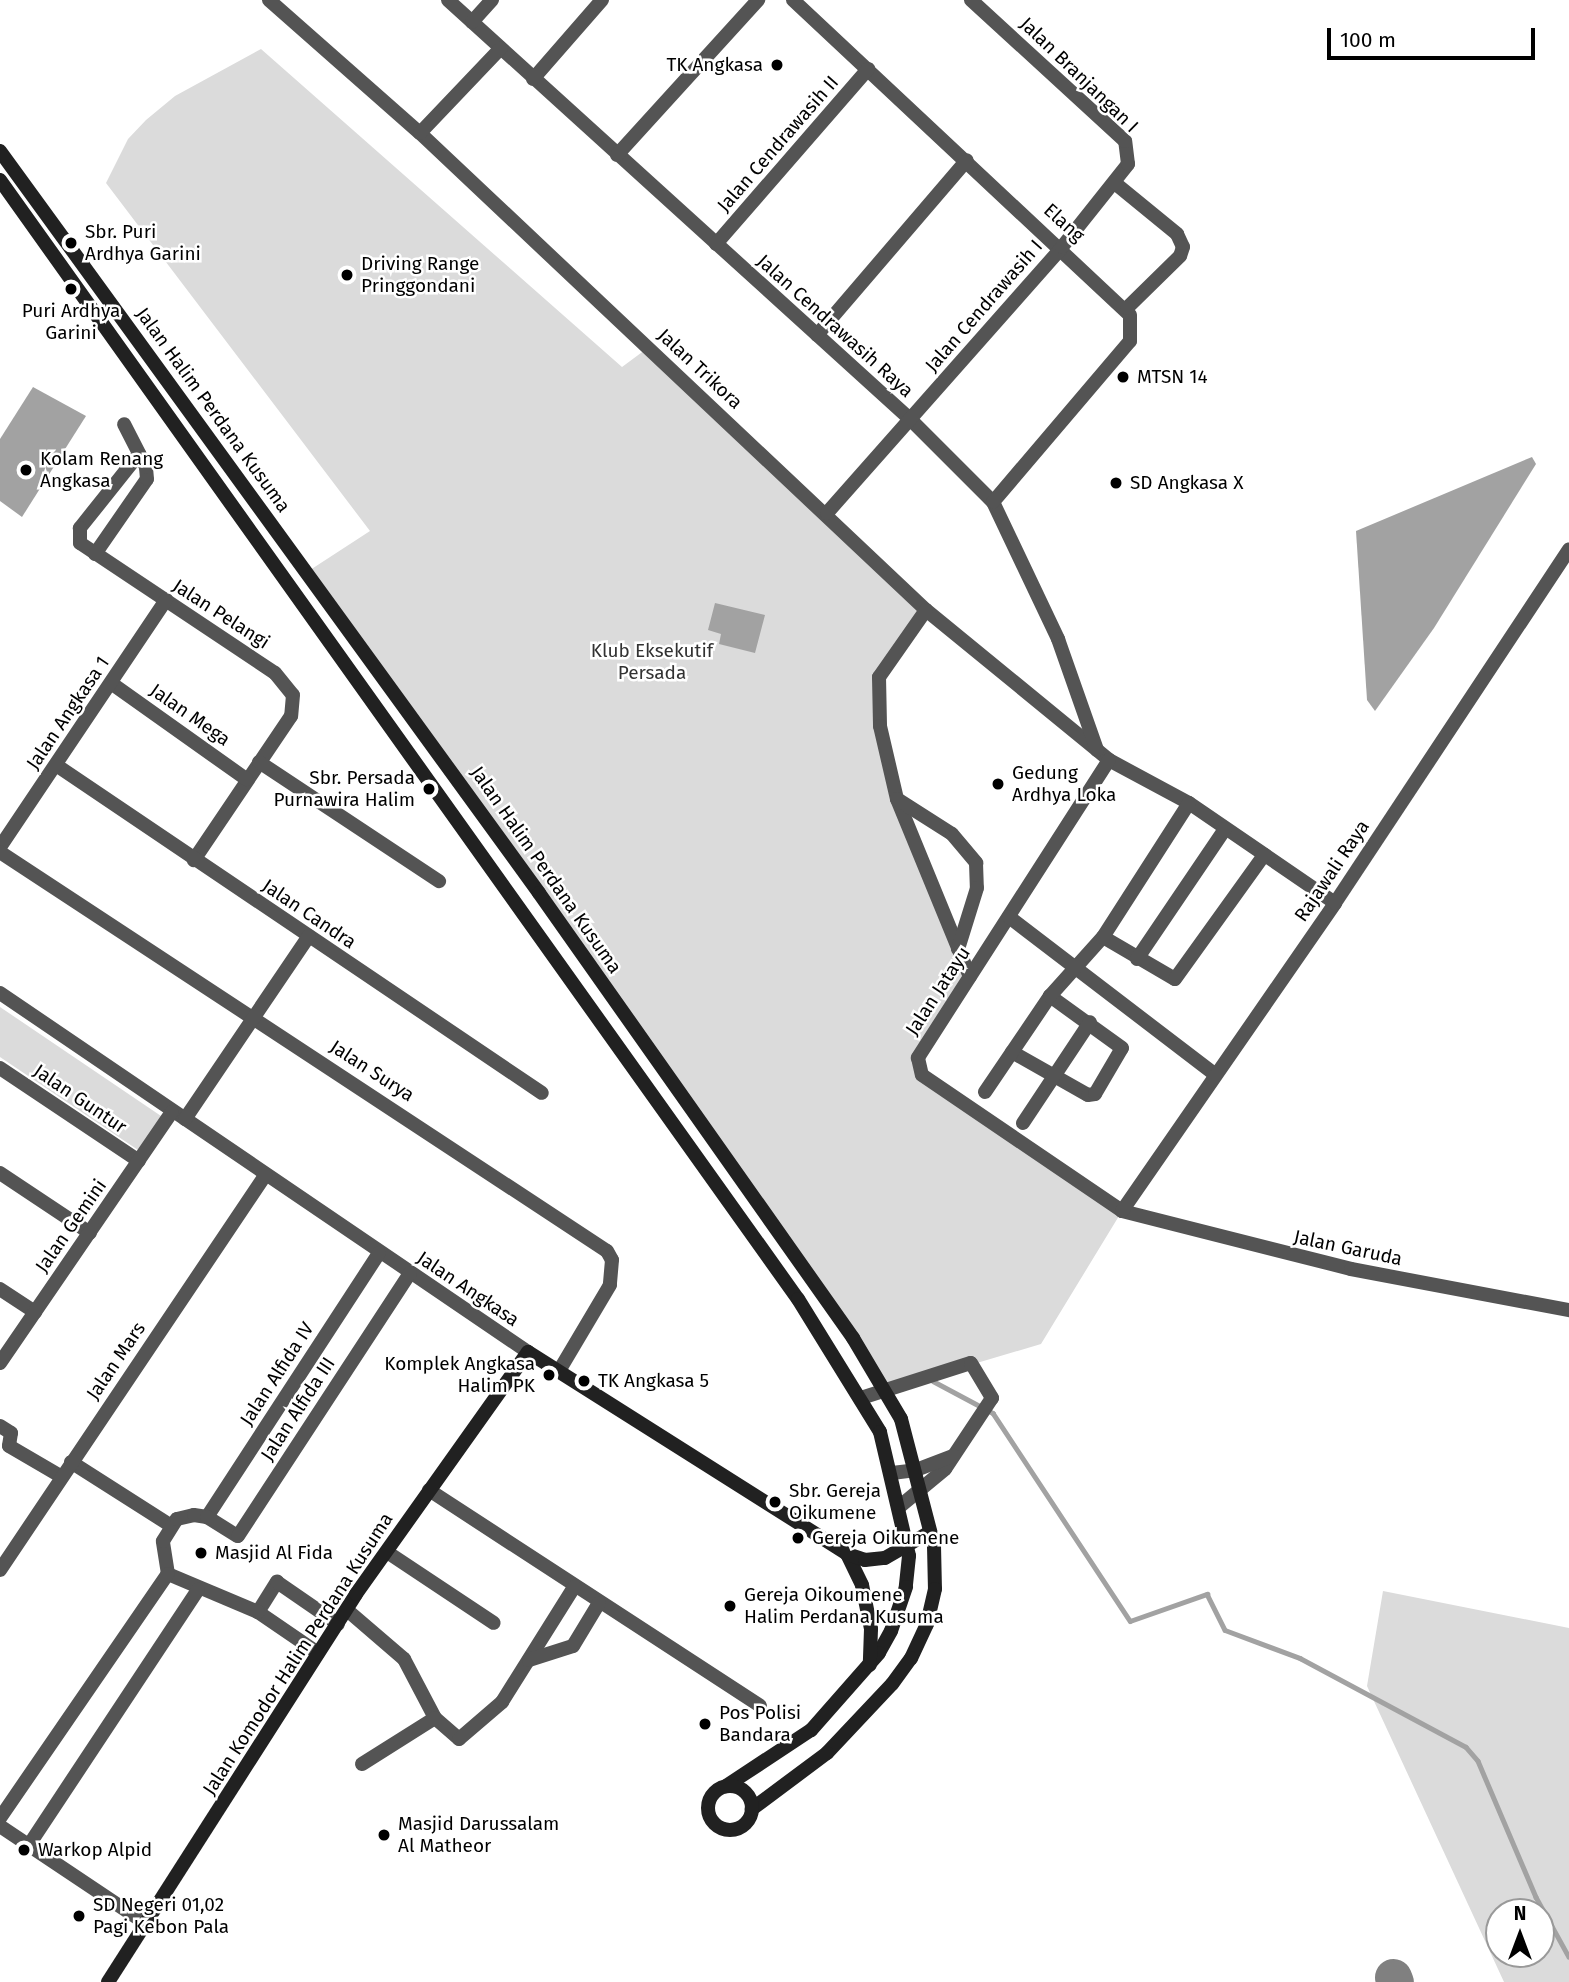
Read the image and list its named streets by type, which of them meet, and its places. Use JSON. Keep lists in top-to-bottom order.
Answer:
{
  "streets": {
    "street": [
      "Jalan Branjangan I",
      "Jalan Cendrawasih II",
      "Elang",
      "Jalan Cendrawasih I",
      "Jalan Cendrawasih Raya",
      "Jalan Trikora",
      "Jalan Halim Perdana Kusuma",
      "Jalan Pelangi",
      "Jalan Angkasa 1",
      "Jalan Mega",
      "Rajawali Raya",
      "Jalan Candra",
      "Jalan Jatayu",
      "Jalan Surya",
      "Jalan Guntur",
      "Jalan Gemini",
      "Jalan Garuda",
      "Jalan Angkasa",
      "Jalan Mars",
      "Jalan Alfida IV",
      "Jalan Alfida III",
      "Jalan Komodor Halim Perdana Kusuma"
    ]
  },
  "crossings": [
    ["Jalan Branjangan I", "Jalan Cendrawasih I"],
    ["Jalan Cendrawasih II", "Elang"],
    ["Jalan Cendrawasih II", "Jalan Cendrawasih Raya"],
    ["Elang", "Jalan Cendrawasih I"],
    ["Jalan Cendrawasih I", "Jalan Cendrawasih Raya"],
    ["Jalan Cendrawasih I", "Jalan Trikora"],
    ["Jalan Cendrawasih Raya", "Jalan Trikora"],
    ["Jalan Cendrawasih Raya", "Jalan Jatayu"],
    ["Jalan Trikora", "Rajawali Raya"],
    ["Jalan Trikora", "Jalan Jatayu"],
    ["Jalan Halim Perdana Kusuma", "Jalan Angkasa"],
    ["Jalan Pelangi", "Jalan Angkasa 1"],
    ["Jalan Pelangi", "Jalan Mega"],
    ["Jalan Pelangi", "Jalan Candra"],
    ["Jalan Angkasa 1", "Jalan Mega"],
    ["Jalan Angkasa 1", "Jalan Candra"],
    ["Jalan Angkasa 1", "Jalan Surya"],
    ["Rajawali Raya", "Jalan Jatayu"],
    ["Rajawali Raya", "Jalan Garuda"],
    ["Jalan Candra", "Jalan Gemini"],
    ["Jalan Jatayu", "Jalan Garuda"],
    ["Jalan Surya", "Jalan Gemini"],
    ["Jalan Surya", "Jalan Angkasa"],
    ["Jalan Guntur", "Jalan Gemini"],
    ["Jalan Gemini", "Jalan Angkasa"],
    ["Jalan Angkasa", "Jalan Mars"],
    ["Jalan Angkasa", "Jalan Alfida IV"],
    ["Jalan Angkasa", "Jalan Alfida III"],
    ["Jalan Angkasa", "Jalan Komodor Halim Perdana Kusuma"],
    ["Jalan Alfida IV", "Jalan Alfida III"]
  ],
  "parks": ["Klub Eksekutif Persada"],
  "places": [
    "TK Angkasa",
    "Sbr. Puri Ardhya Garini",
    "Driving Range Pringgondani",
    "Puri Ardhya Garini",
    "MTSN 14",
    "Kolam Renang Angkasa",
    "SD Angkasa X",
    "Gedung Ardhya Loka",
    "Sbr. Persada Purnawira Halim",
    "Komplek Angkasa Halim PK",
    "TK Angkasa 5",
    "Sbr. Gereja Oikumene",
    "Gereja Oikumene",
    "Masjid Al Fida",
    "Gereja Oikoumene Halim Perdana Kusuma",
    "Pos Polisi Bandara",
    "Masjid Darussalam Al Matheor",
    "Warkop Alpid",
    "SD Negeri 01,02 Pagi Kebon Pala"
  ],
  "scale_bar": "100 m",
  "north": "top"
}
